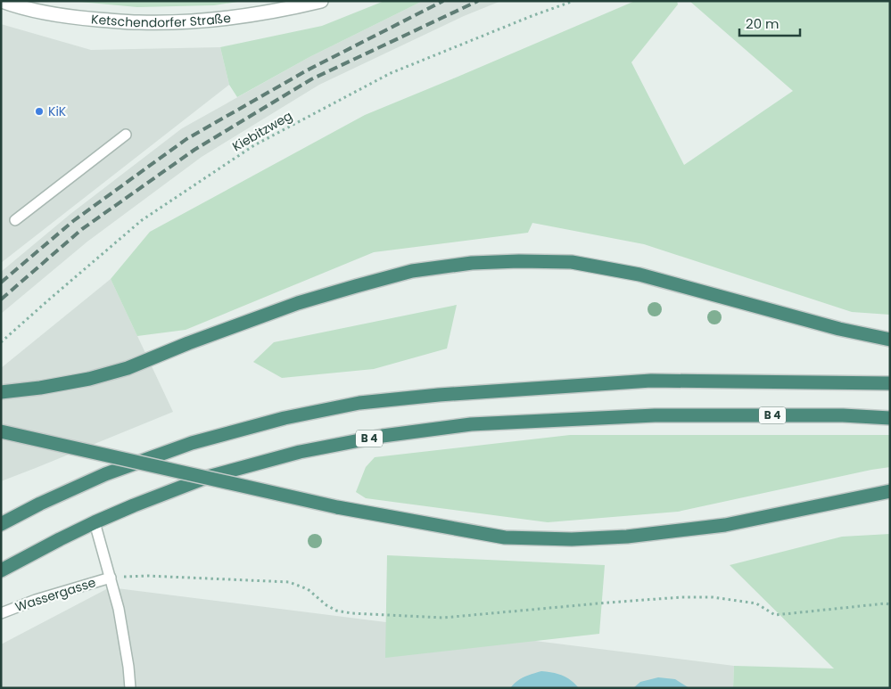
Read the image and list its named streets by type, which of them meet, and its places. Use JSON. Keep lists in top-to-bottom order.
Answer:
{
  "streets": {
    "highway": ["B 4"],
    "street": ["Ketschendorfer Straße"],
    "lane": ["Wassergasse"],
    "path": ["Kiebitzweg"]
  },
  "places": ["KiK"],
  "scale_bar": "20 m"
}
